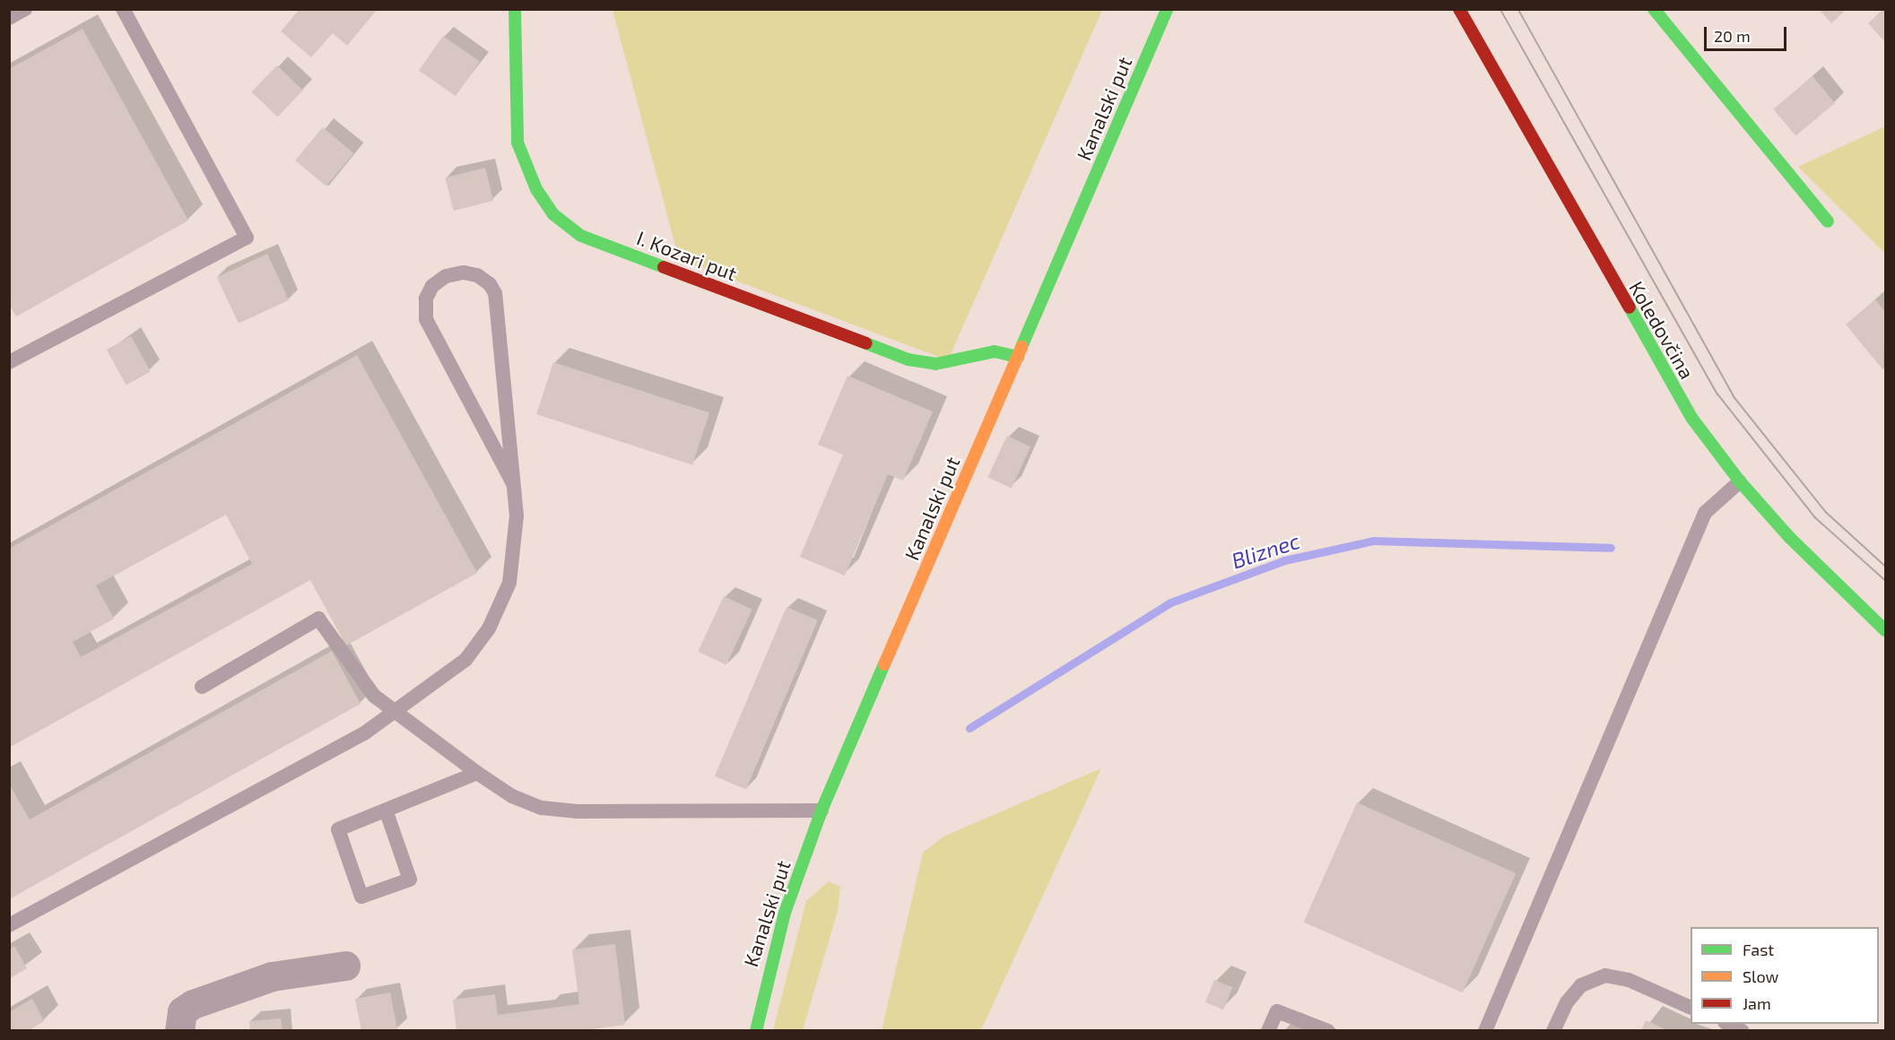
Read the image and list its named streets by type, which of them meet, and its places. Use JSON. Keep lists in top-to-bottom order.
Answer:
{
  "streets": {
    "street": ["Kanalski put", "I. Kozari put", "Koledovčina"]
  },
  "crossings": [
    ["Kanalski put", "I. Kozari put"]
  ],
  "water": ["Bliznec"],
  "legend": ["Fast", "Slow", "Jam"],
  "scale_bar": "20 m"
}
